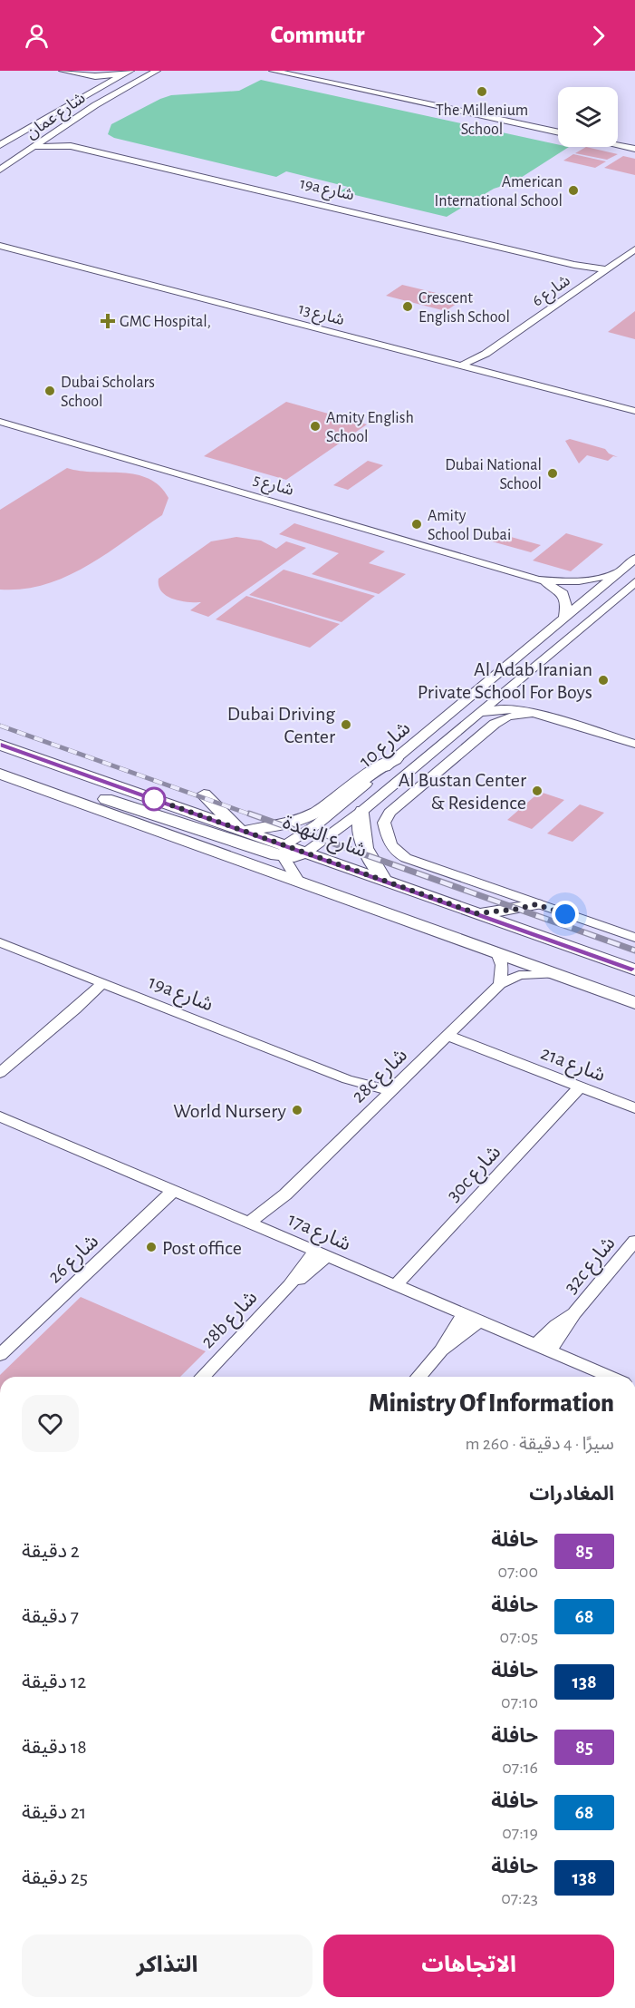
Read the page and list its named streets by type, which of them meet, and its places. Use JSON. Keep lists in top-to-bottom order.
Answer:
{
  "streets": {
    "main road": ["شارع النهدة"],
    "street": [
      "شارع عمان",
      "19a شارع",
      "شارع 6",
      "شارع 13",
      "شارع 5",
      "شارع 10",
      "21a شارع",
      "28c شارع",
      "30c شارع",
      "17a شارع",
      "شارع 26",
      "32c شارع",
      "28b شارع"
    ]
  },
  "crossings": [
    ["شارع عمان", "19a شارع"],
    ["19a شارع", "شارع 6"],
    ["19a شارع", "28c شارع"],
    ["شارع 6", "شارع 13"],
    ["شارع 5", "شارع 10"],
    ["شارع 10", "شارع النهدة"],
    ["21a شارع", "28c شارع"],
    ["21a شارع", "30c شارع"],
    ["28c شارع", "17a شارع"],
    ["30c شارع", "17a شارع"],
    ["17a شارع", "شارع 26"],
    ["17a شارع", "32c شارع"],
    ["17a شارع", "28b شارع"]
  ],
  "places": {
    "other": [
      "The Millenium School",
      "American International School",
      "Crescent English School",
      "Dubai Scholars School",
      "Amity English School",
      "Dubai National School",
      "Amity School Dubai",
      "Al Adab Iranian Private School For Boys",
      "Dubai Driving Center",
      "Al Bustan Center & Residence",
      "World Nursery",
      "Post office"
    ],
    "health": ["GMC Hospital,"]
  },
  "lines": ["bus line 85"],
  "page": {
    "header": "Commutr",
    "heading": [
      ["Ministry Of Information", "سيرًا · 4 دقيقة · 260 m"],
      "المغادرات"
    ],
    "list": [
      {
        "mark": "85",
        "name": "حافلة",
        "note": "07:00",
        "value": "2 دقيقة"
      },
      {
        "mark": "68",
        "name": "حافلة",
        "note": "07:05",
        "value": "7 دقيقة"
      },
      {
        "mark": "138",
        "name": "حافلة",
        "note": "07:10",
        "value": "12 دقيقة"
      },
      {
        "mark": "85",
        "name": "حافلة",
        "note": "07:16",
        "value": "18 دقيقة"
      },
      {
        "mark": "68",
        "name": "حافلة",
        "note": "07:19",
        "value": "21 دقيقة"
      },
      {
        "mark": "138",
        "name": "حافلة",
        "note": "07:23",
        "value": "25 دقيقة"
      }
    ],
    "buttons": ["الاتجاهات", "التذاكر"]
  }
}
